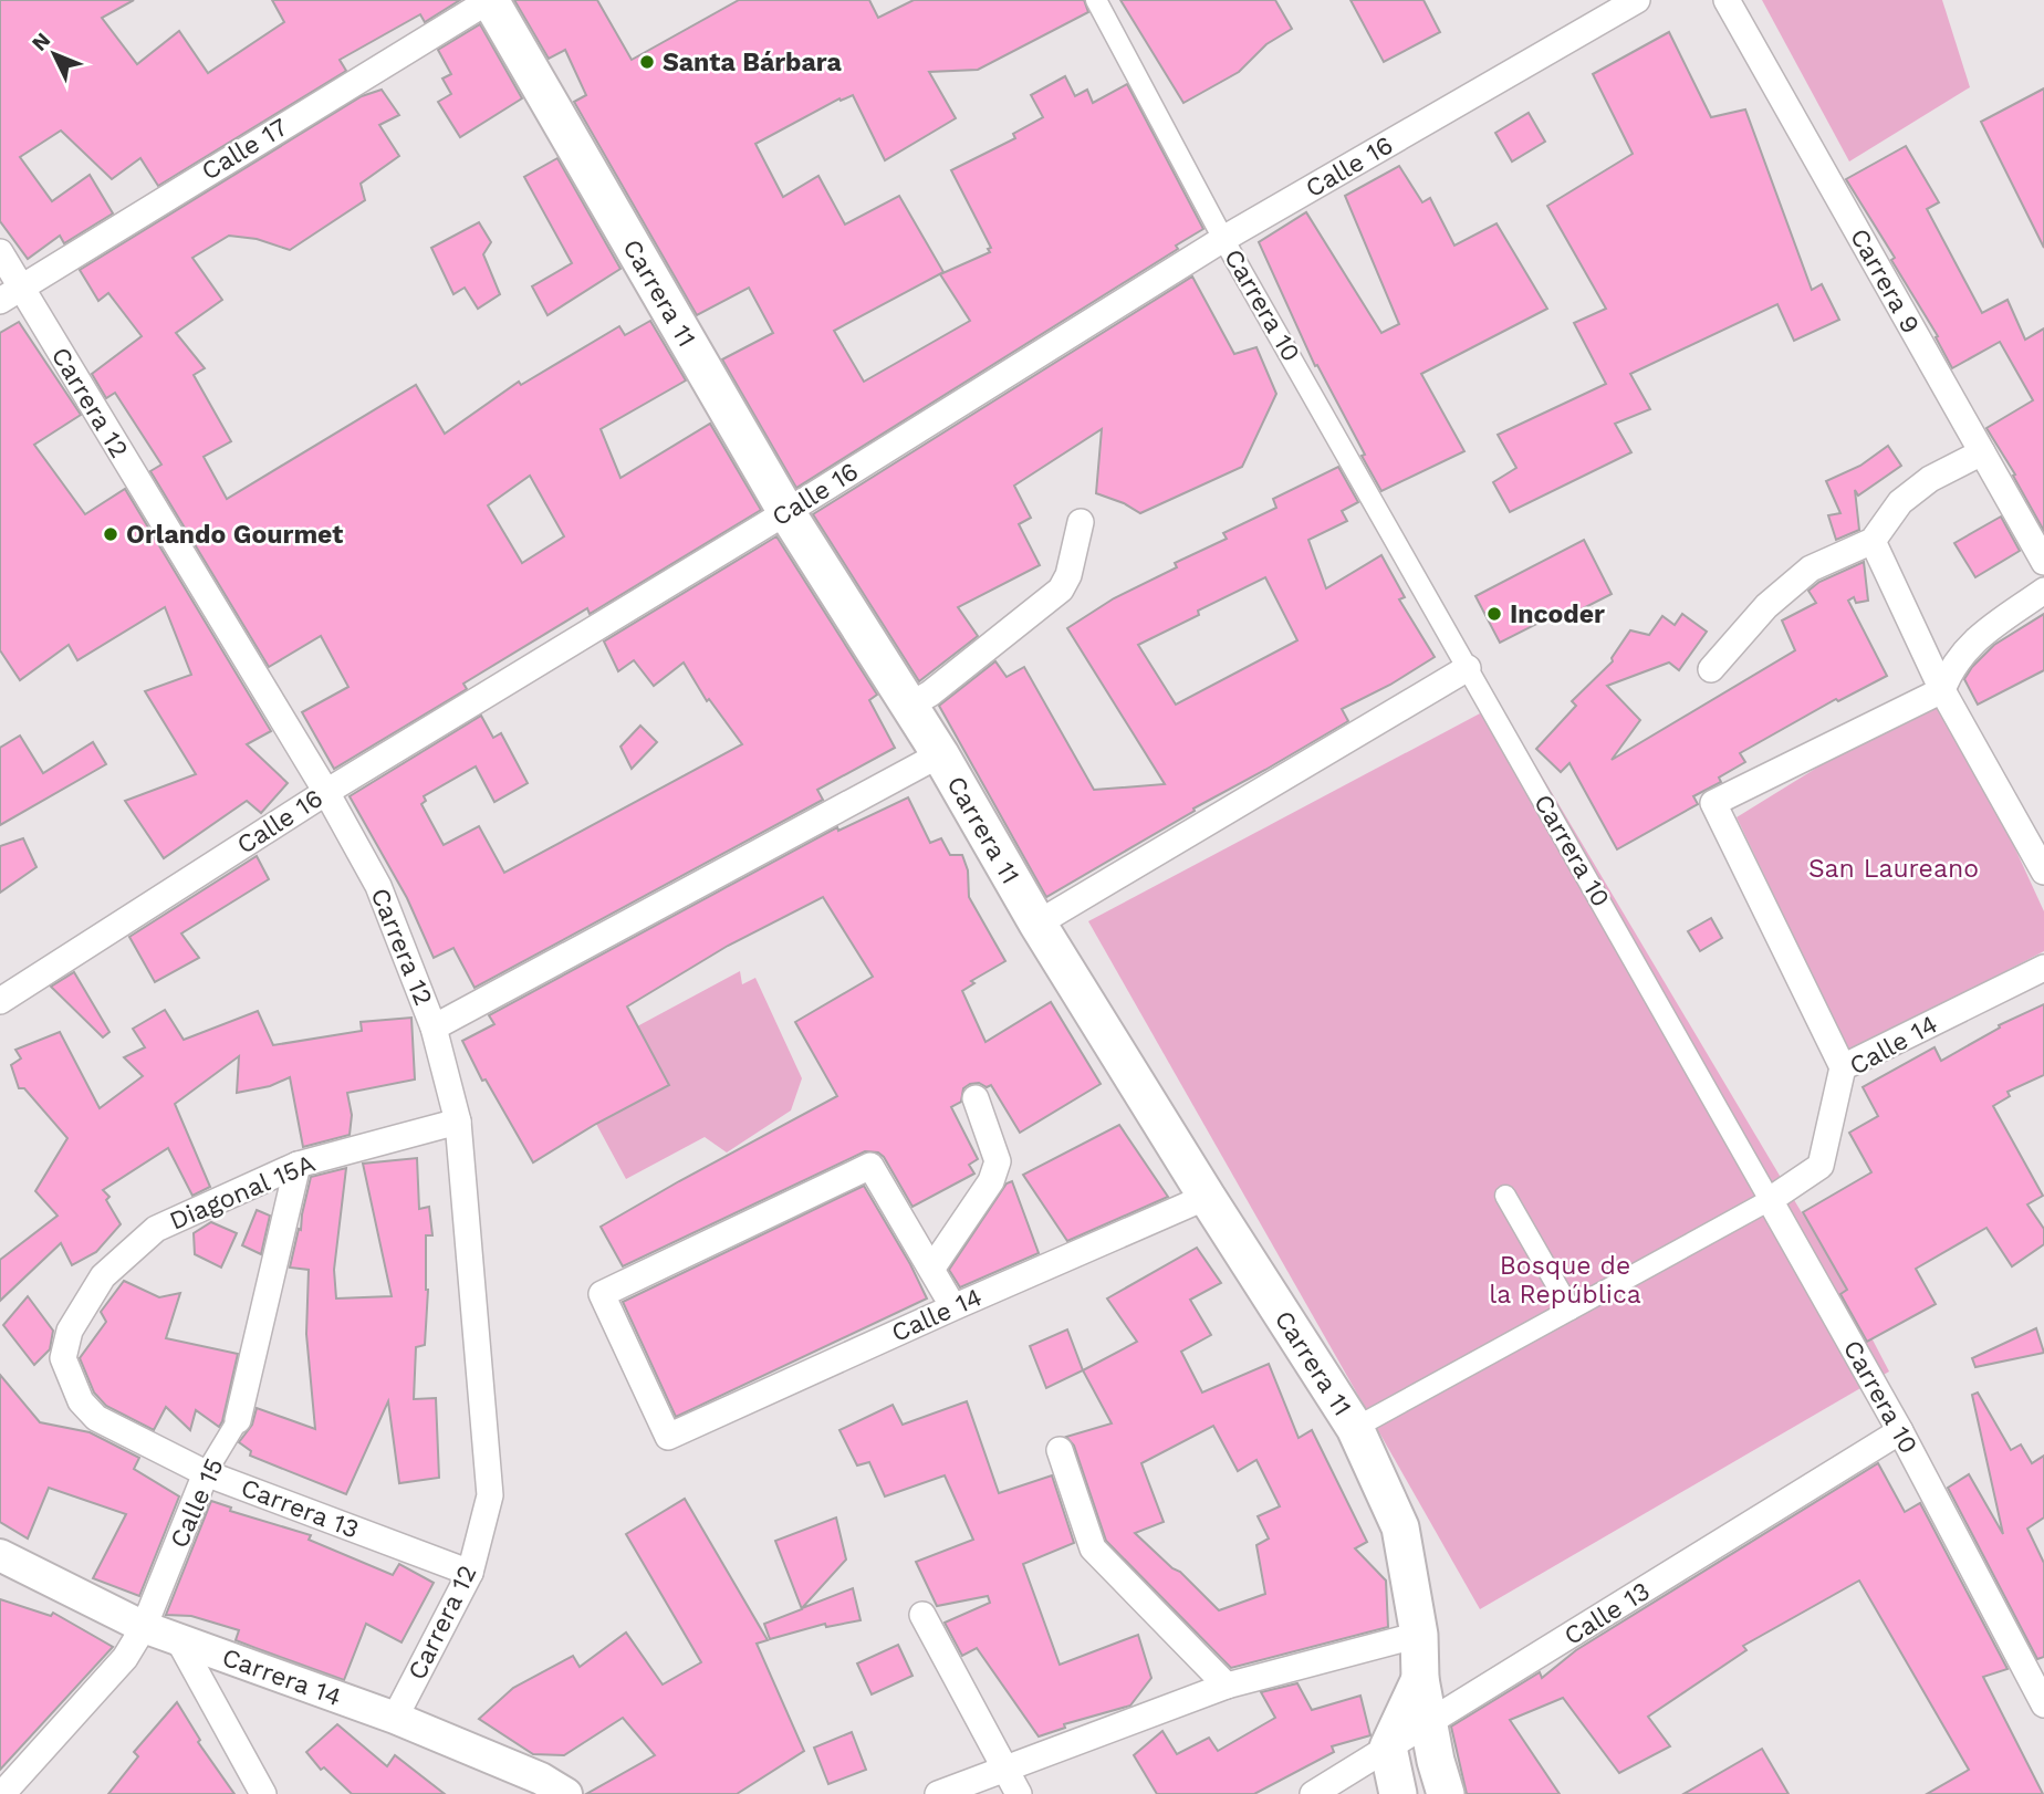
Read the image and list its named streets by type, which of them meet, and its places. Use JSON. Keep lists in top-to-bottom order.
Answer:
{
  "streets": {
    "main road": ["Carrera 11"],
    "street": [
      "Calle 17",
      "Calle 16",
      "Carrera 9",
      "Carrera 10",
      "Carrera 12",
      "Calle 14",
      "Diagonal 15A",
      "Calle 15",
      "Carrera 13",
      "Calle 13",
      "Carrera 14"
    ]
  },
  "crossings": [
    ["Calle 17", "Carrera 11"],
    ["Calle 17", "Carrera 12"],
    ["Calle 16", "Carrera 11"],
    ["Calle 16", "Carrera 10"],
    ["Calle 16", "Carrera 12"],
    ["Carrera 11", "Calle 14"],
    ["Carrera 11", "Calle 13"],
    ["Carrera 10", "Calle 14"],
    ["Carrera 10", "Calle 13"],
    ["Carrera 12", "Diagonal 15A"],
    ["Carrera 12", "Carrera 13"],
    ["Carrera 12", "Carrera 14"],
    ["Diagonal 15A", "Calle 15"],
    ["Diagonal 15A", "Carrera 13"],
    ["Calle 15", "Carrera 13"],
    ["Calle 15", "Carrera 14"]
  ],
  "parks": ["San Laureano", "Bosque de la República"],
  "places": ["Santa Bárbara", "Orlando Gourmet", "Incoder"],
  "north": "top left"
}
